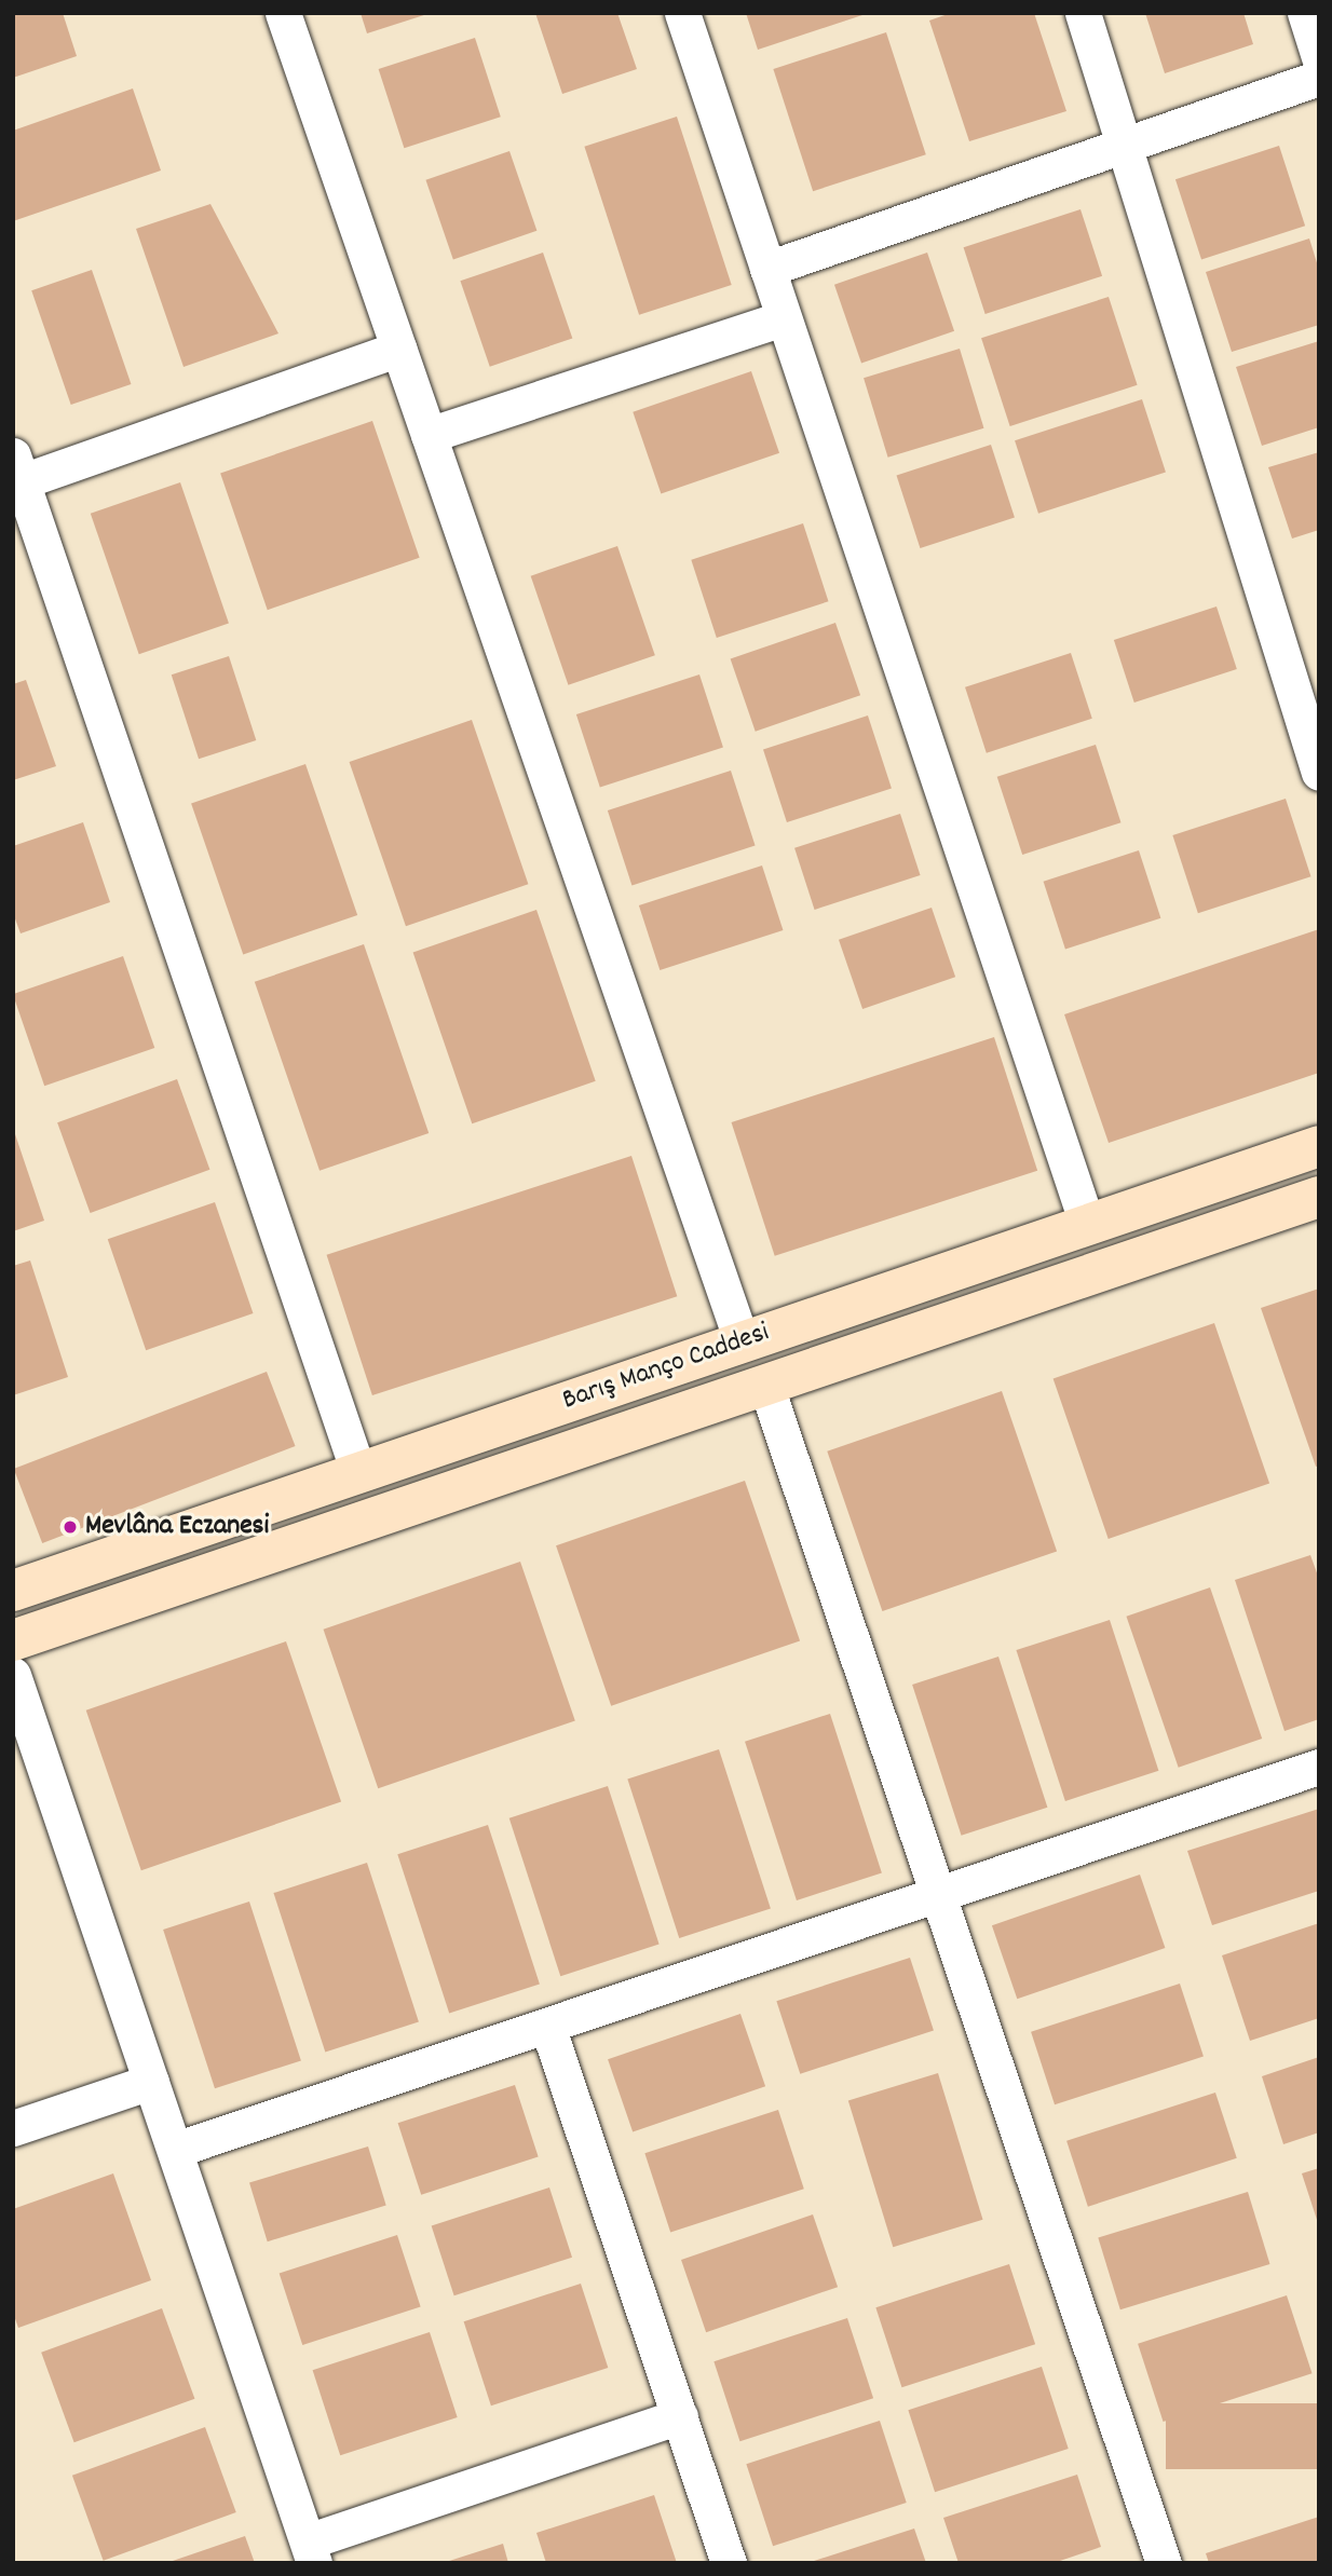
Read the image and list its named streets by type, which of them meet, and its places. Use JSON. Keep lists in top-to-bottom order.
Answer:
{
  "streets": {
    "street": ["Barış Manço Caddesi"]
  },
  "places": ["Mevlâna Eczanesi"]
}
